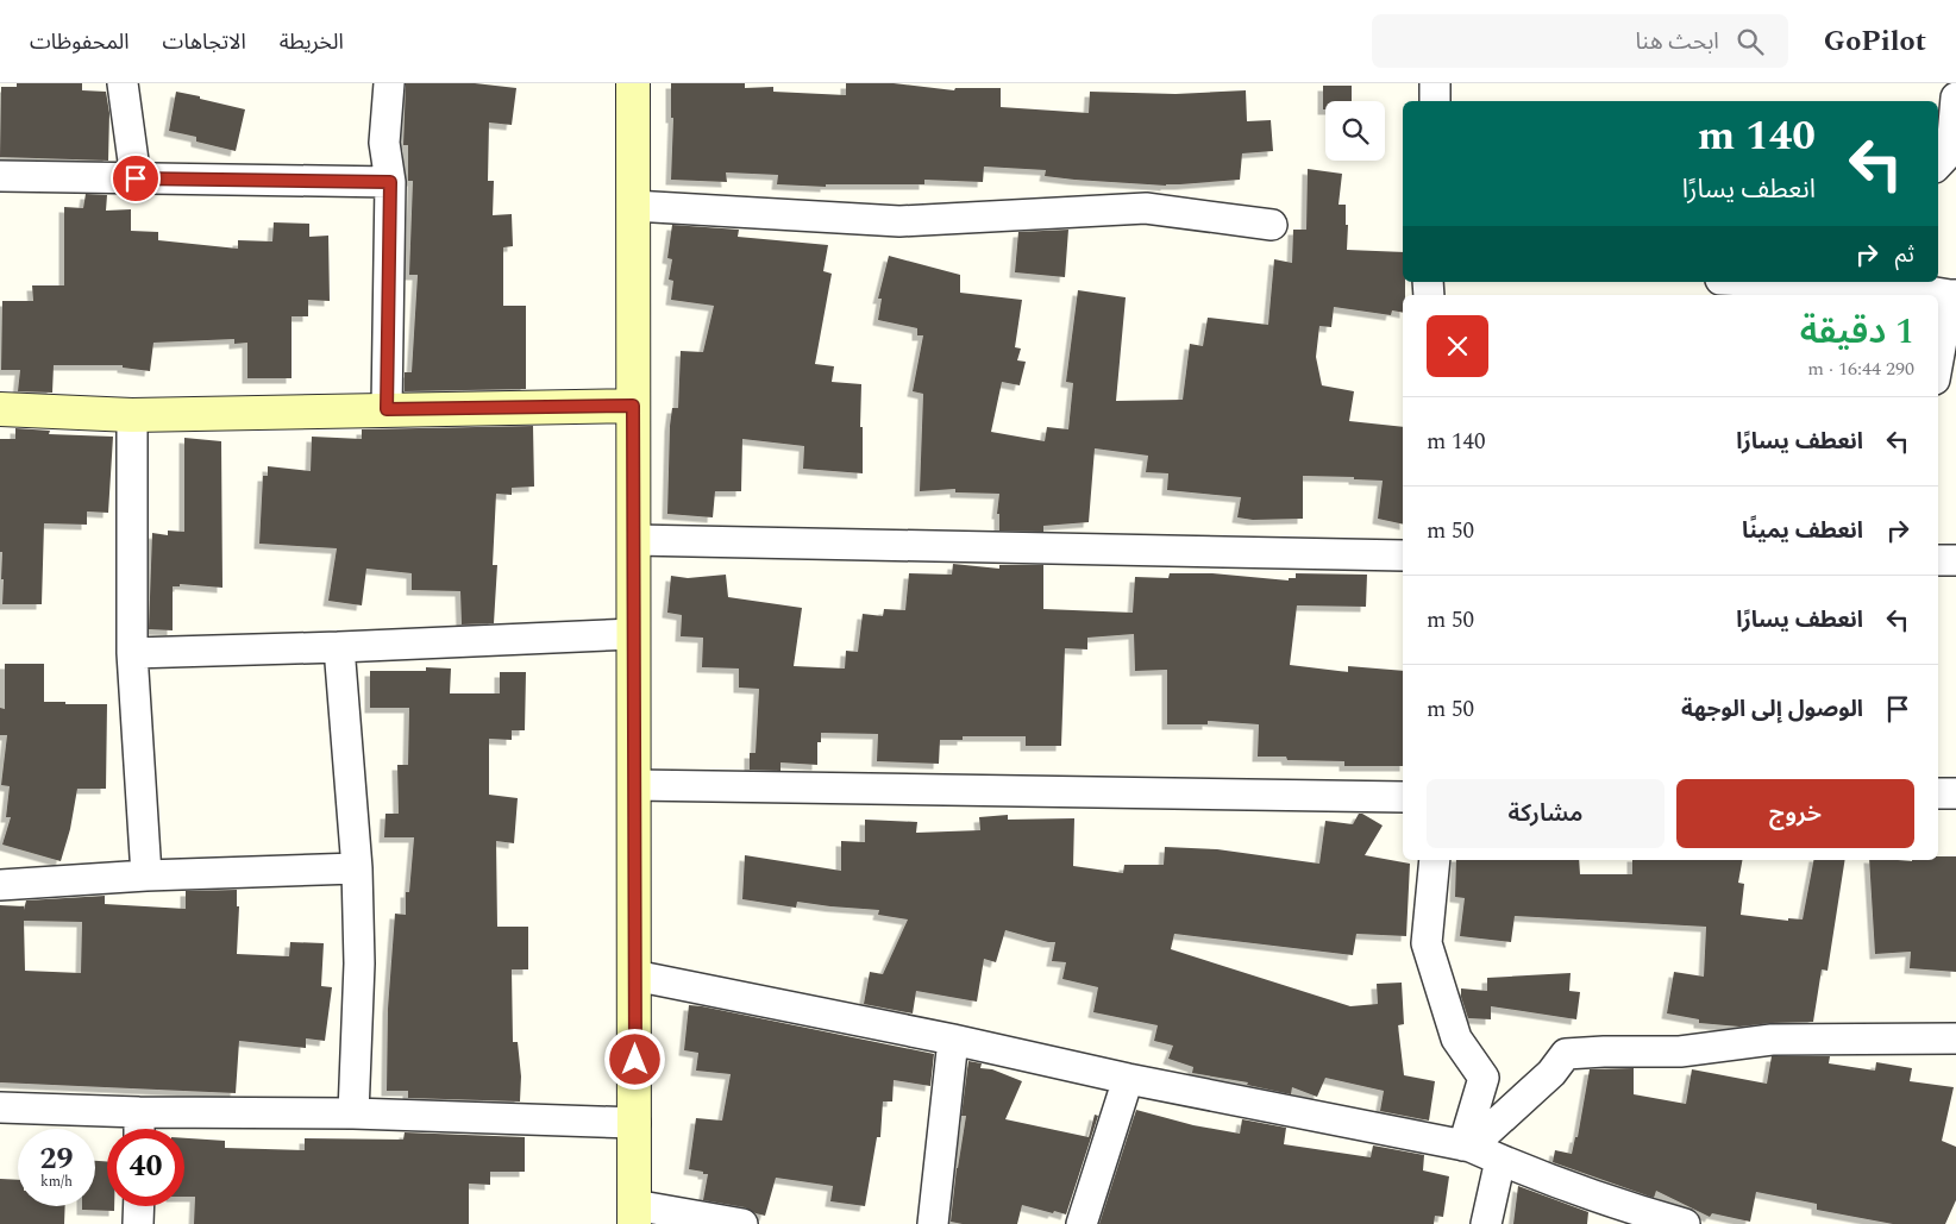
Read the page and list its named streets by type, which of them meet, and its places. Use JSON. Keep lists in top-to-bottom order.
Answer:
{
  "page": {
    "header": "GoPilot",
    "search": "ابحث هنا",
    "nav": ["الخريطة", "الاتجاهات", "المحفوظات"],
    "turn": ["140 m", "انعطف يسارًا"],
    "then": "ثم",
    "heading": ["1 دقيقة", "290 m · 16:44"],
    "list": [
      {
        "name": "انعطف يسارًا",
        "value": "140 m"
      },
      {
        "name": "انعطف يمينًا",
        "value": "50 m"
      },
      {
        "name": "انعطف يسارًا",
        "value": "50 m"
      },
      {
        "name": "الوصول إلى الوجهة",
        "value": "50 m"
      }
    ],
    "buttons": ["خروج", "مشاركة"],
    "speed": "29 km/h",
    "limit": "40"
  }
}
